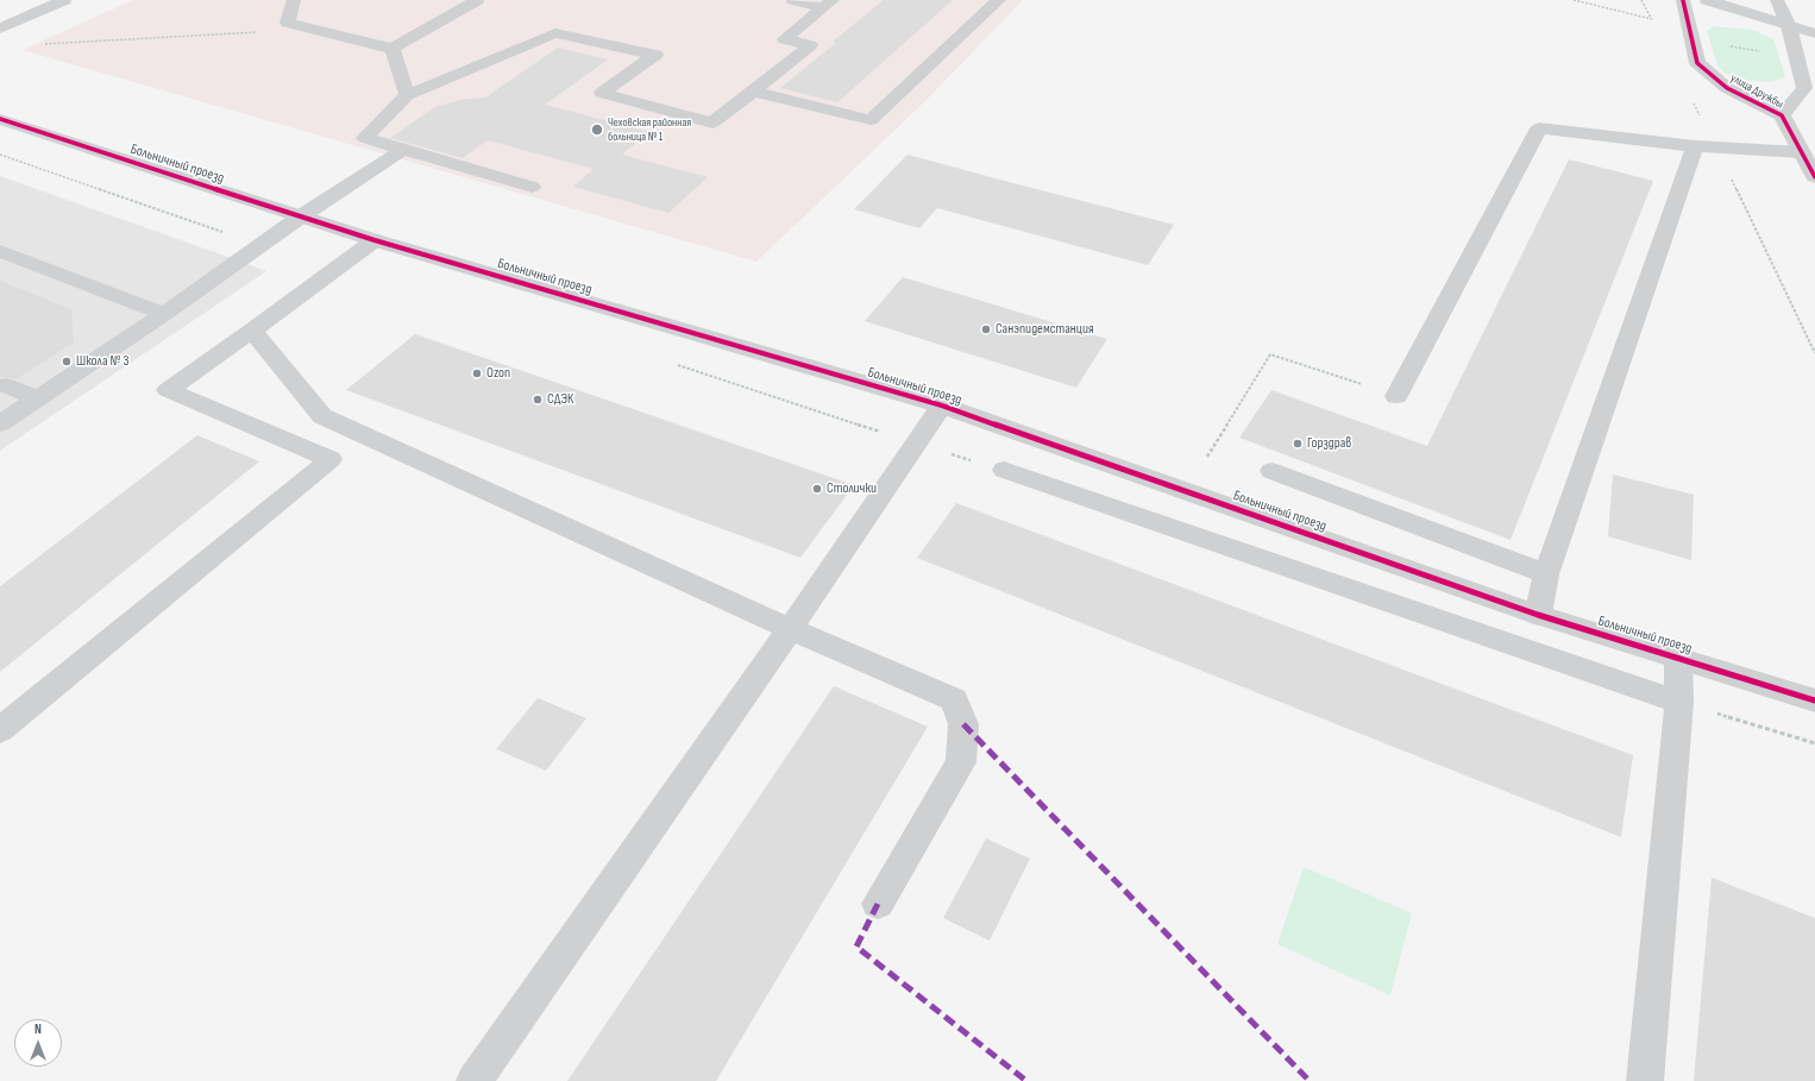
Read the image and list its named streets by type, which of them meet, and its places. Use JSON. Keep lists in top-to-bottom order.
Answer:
{
  "streets": {
    "street": ["улица Дружбы", "Больничный проезд"]
  },
  "places": [
    "Чеховская районная больница № 1",
    "Санэпидемстанция",
    "Школа № 3",
    "Ozon",
    "СДЭК",
    "Горздрав",
    "Столички"
  ],
  "north": "top"
}
